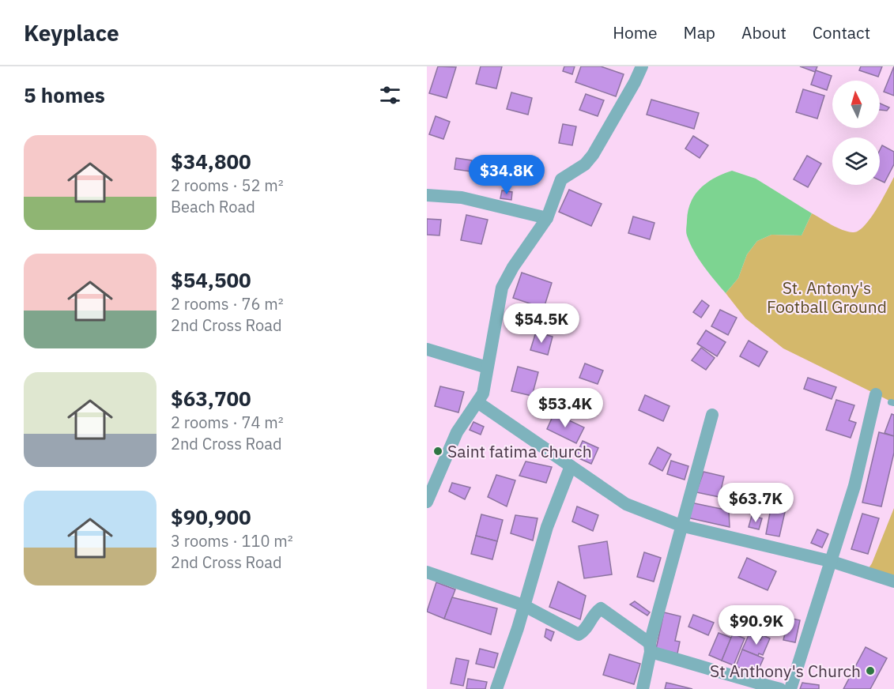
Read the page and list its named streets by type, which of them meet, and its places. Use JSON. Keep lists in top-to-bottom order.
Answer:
{
  "parks": ["St. Antony's Football Ground"],
  "places": ["Saint fatima church", "St Anthony's Church"],
  "north": "top",
  "page": {
    "header": "Keyplace",
    "nav": [
      "Home",
      "Map",
      "About",
      "Contact"
    ],
    "heading": "5 homes",
    "list": [
      {
        "name": "$34,800",
        "note": "2 rooms · 52 m² · Beach Road"
      },
      {
        "name": "$54,500",
        "note": "2 rooms · 76 m² · 2nd Cross Road"
      },
      {
        "name": "$63,700",
        "note": "2 rooms · 74 m² · 2nd Cross Road"
      },
      {
        "name": "$90,900",
        "note": "3 rooms · 110 m² · 2nd Cross Road"
      }
    ],
    "price": [
      "$34.8K",
      "$54.5K",
      "$53.4K",
      "$63.7K",
      "$90.9K"
    ]
  }
}
